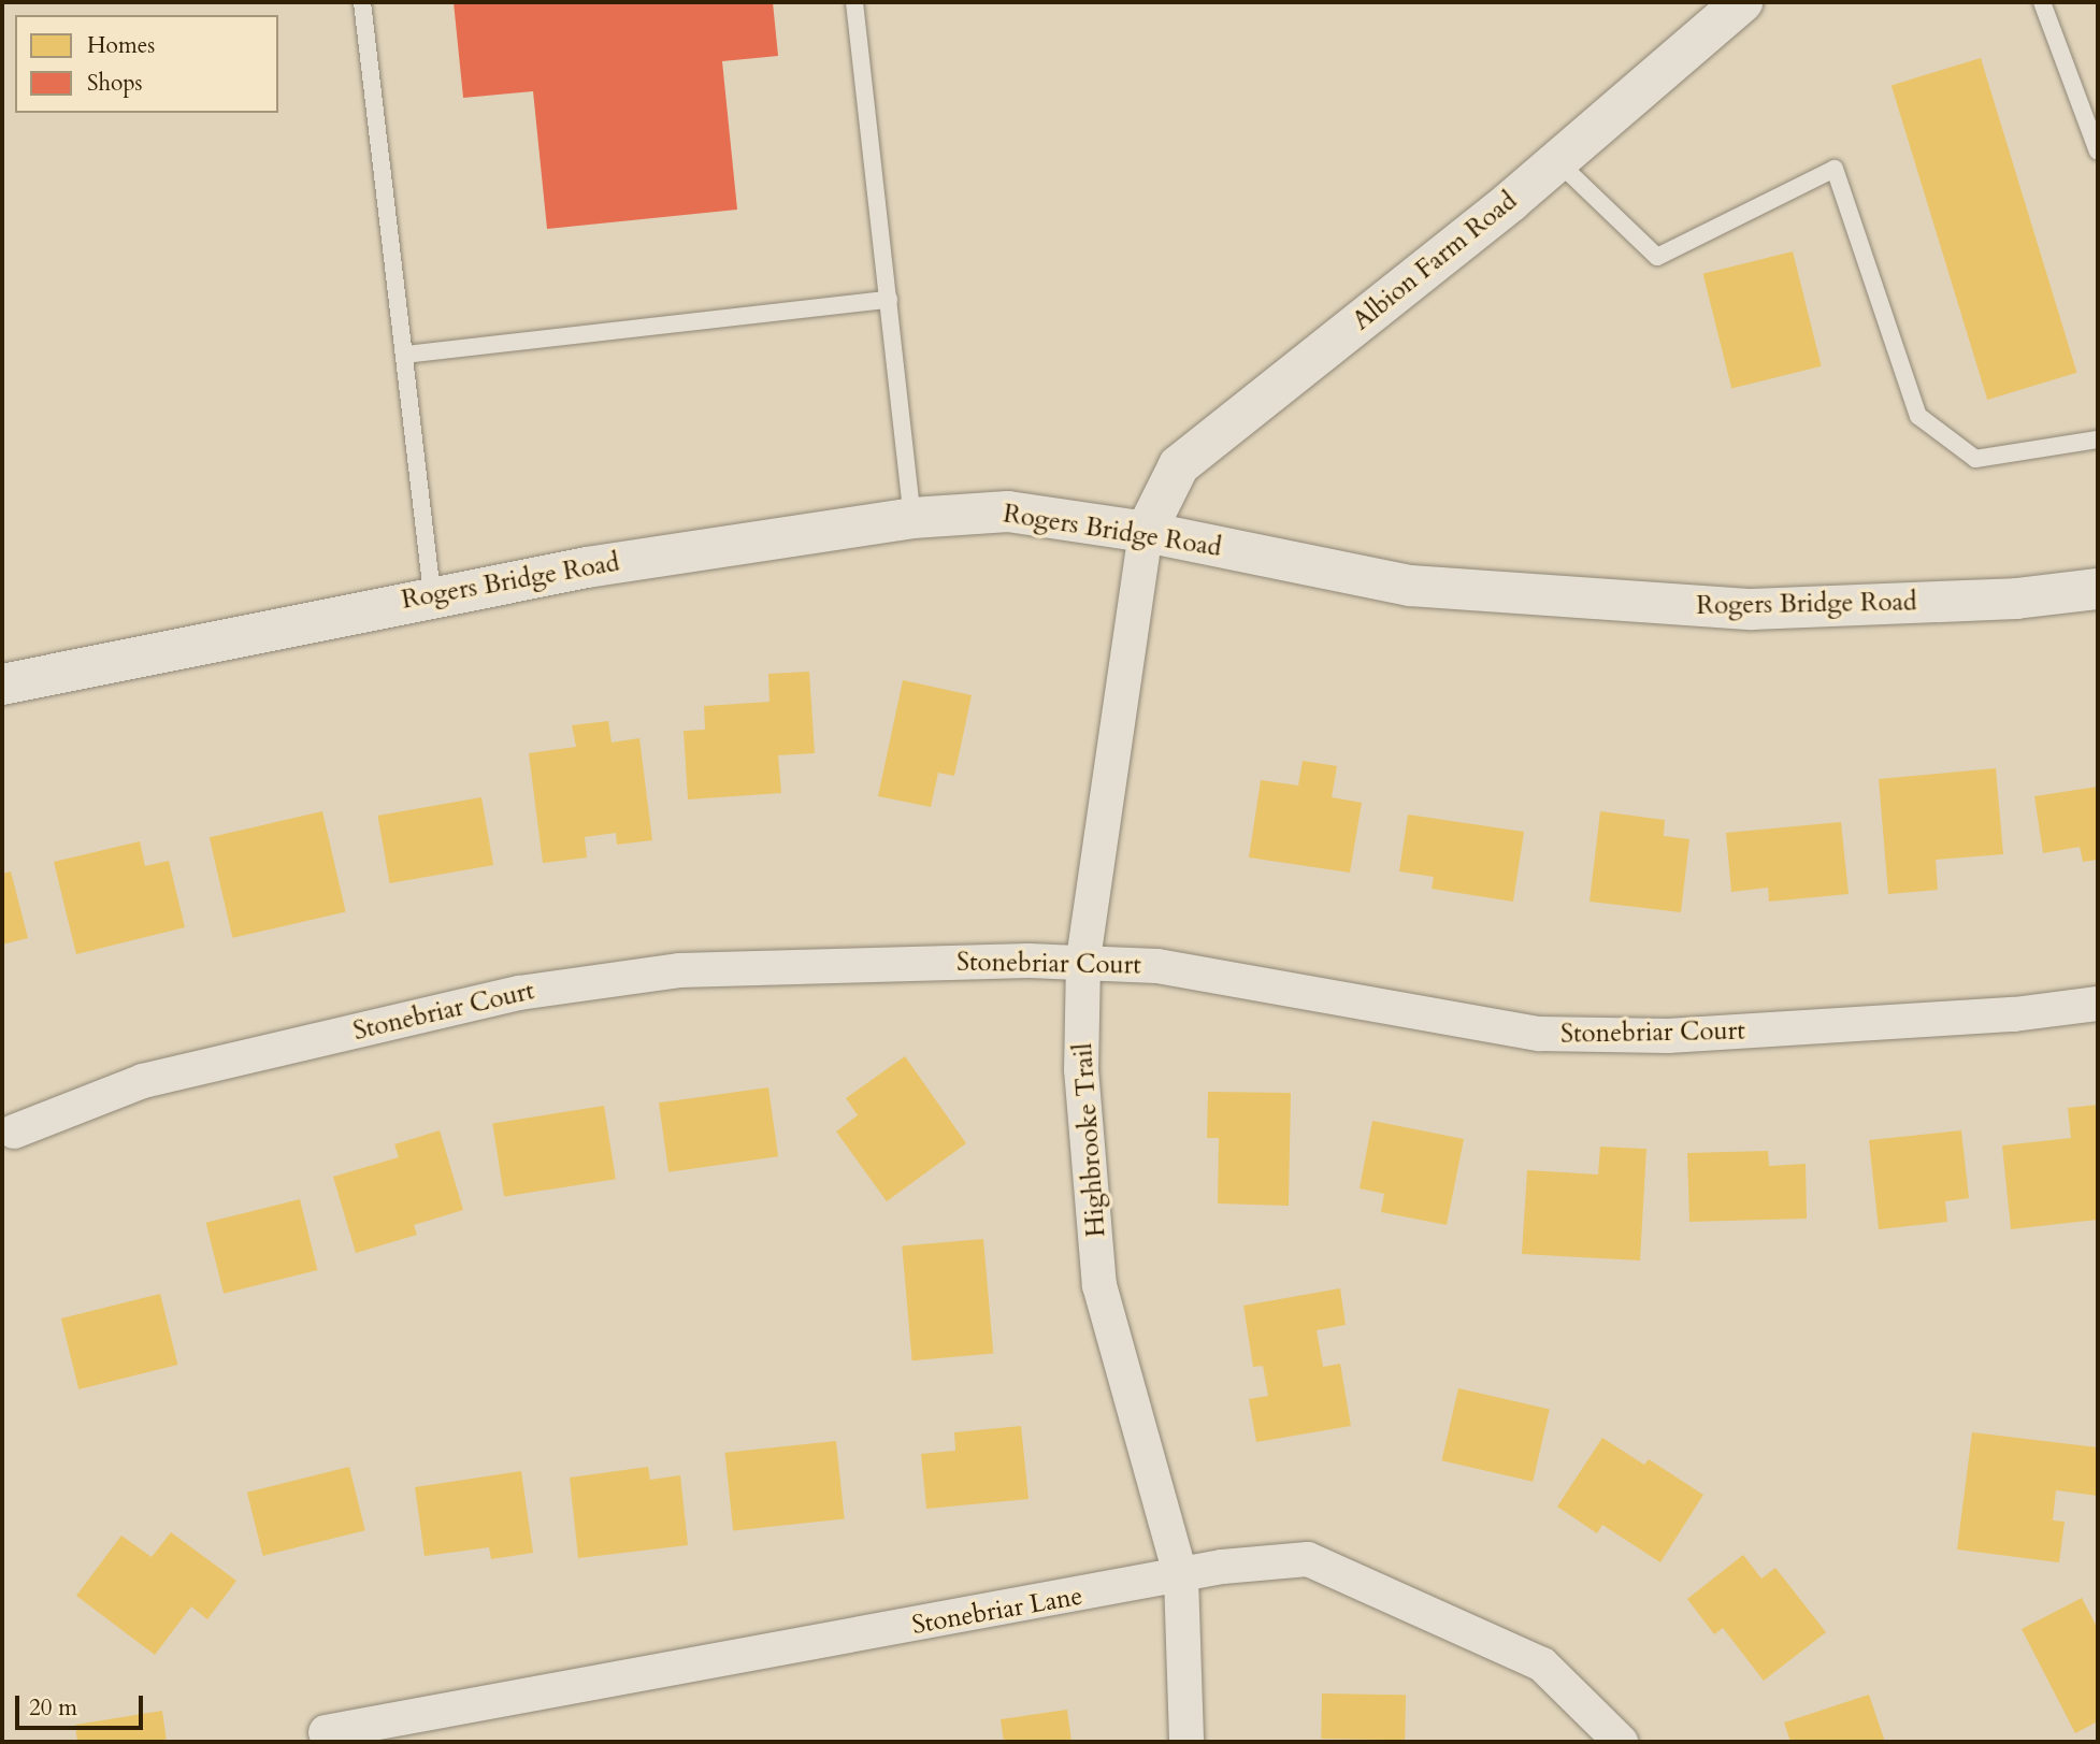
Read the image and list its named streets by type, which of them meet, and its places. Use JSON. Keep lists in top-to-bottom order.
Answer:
{
  "streets": {
    "street": [
      "Albion Farm Road",
      "Rogers Bridge Road",
      "Stonebriar Court",
      "Highbrooke Trail",
      "Stonebriar Lane"
    ]
  },
  "crossings": [
    ["Albion Farm Road", "Rogers Bridge Road"],
    ["Albion Farm Road", "Highbrooke Trail"],
    ["Rogers Bridge Road", "Highbrooke Trail"],
    ["Stonebriar Court", "Highbrooke Trail"],
    ["Highbrooke Trail", "Stonebriar Lane"]
  ],
  "legend": ["Homes", "Shops"],
  "scale_bar": "20 m"
}
